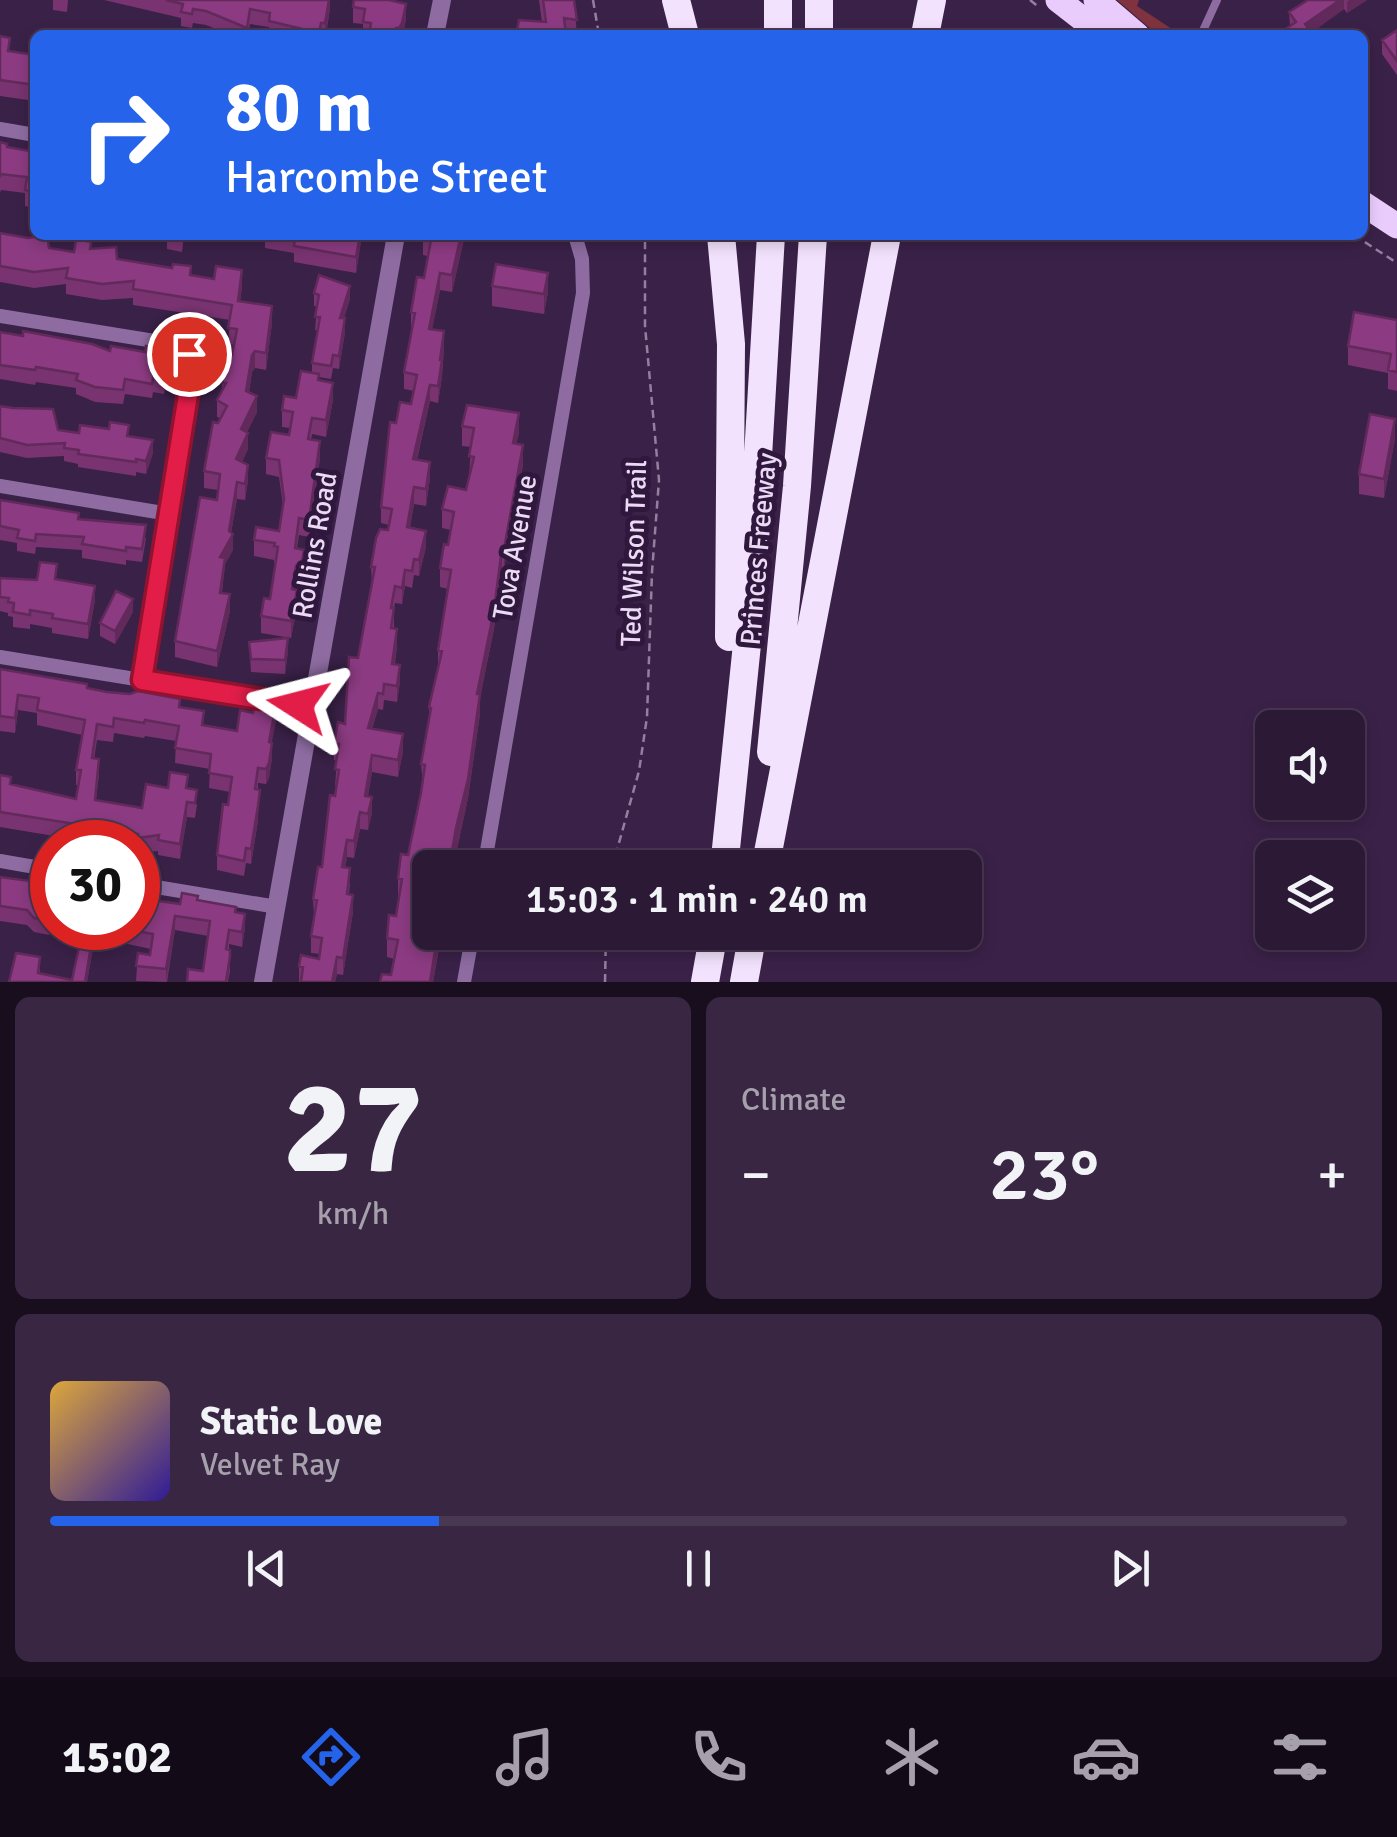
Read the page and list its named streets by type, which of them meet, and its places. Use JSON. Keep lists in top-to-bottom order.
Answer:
{
  "streets": {
    "highway": ["Princes Freeway"],
    "street": ["Rollins Road", "Tova Avenue"],
    "path": ["Ted Wilson Trail"]
  },
  "page": {
    "turn": ["80 m", "Harcombe Street"],
    "limit": "30",
    "trip": "15:03 · 1 min · 240 m",
    "tile": [
      ["27", "km/h"],
      "Climate"
    ],
    "heat": ["−", "23°", "+"],
    "song": ["Static Love", "Velvet Ray"],
    "tabs": "15:02"
  }
}
